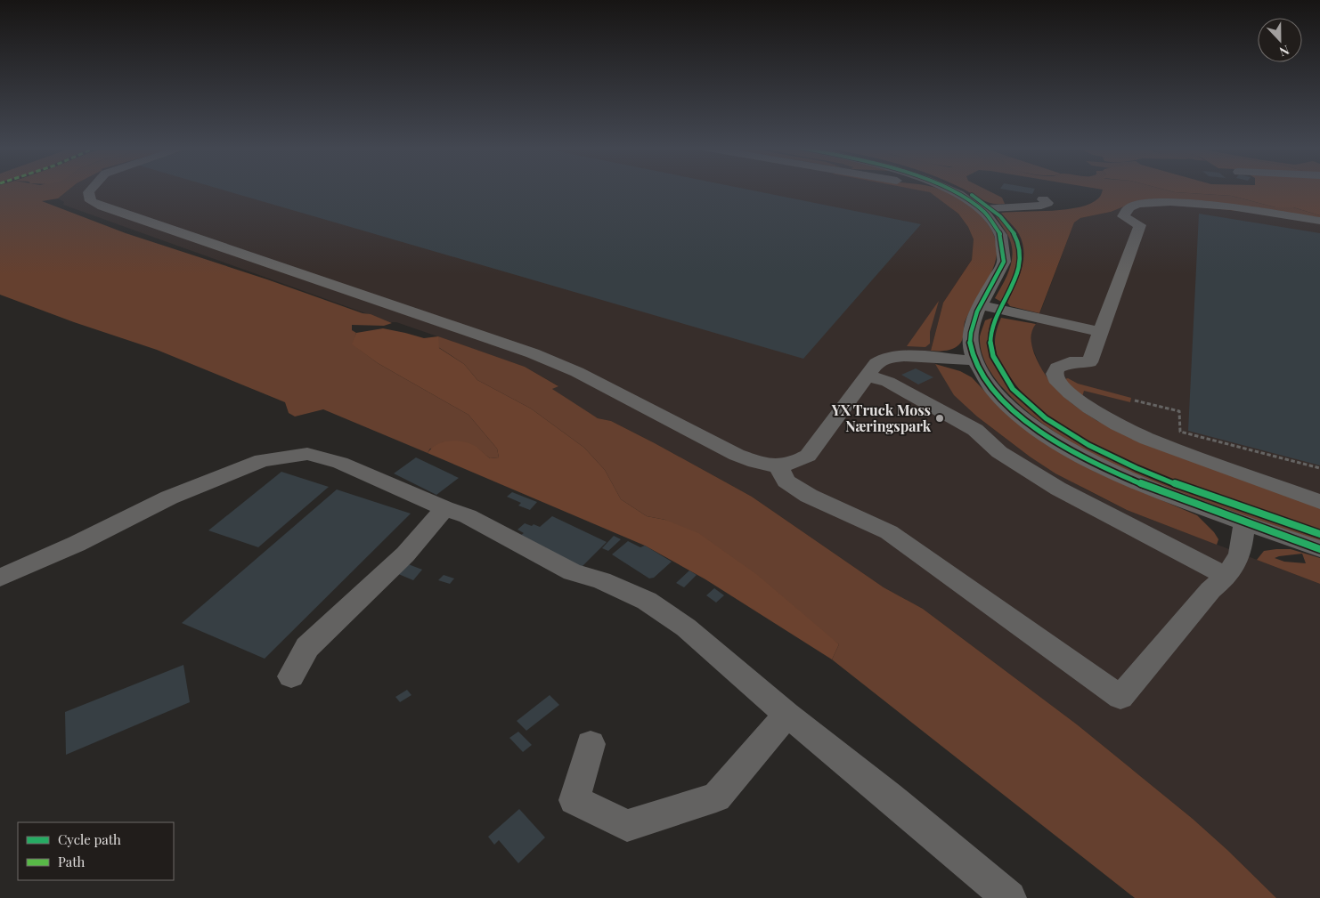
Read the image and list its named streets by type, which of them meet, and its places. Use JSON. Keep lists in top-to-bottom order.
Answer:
{
  "places": ["YX Truck Moss Næringspark"],
  "legend": ["Cycle path", "Path"],
  "north": "bottom"
}
